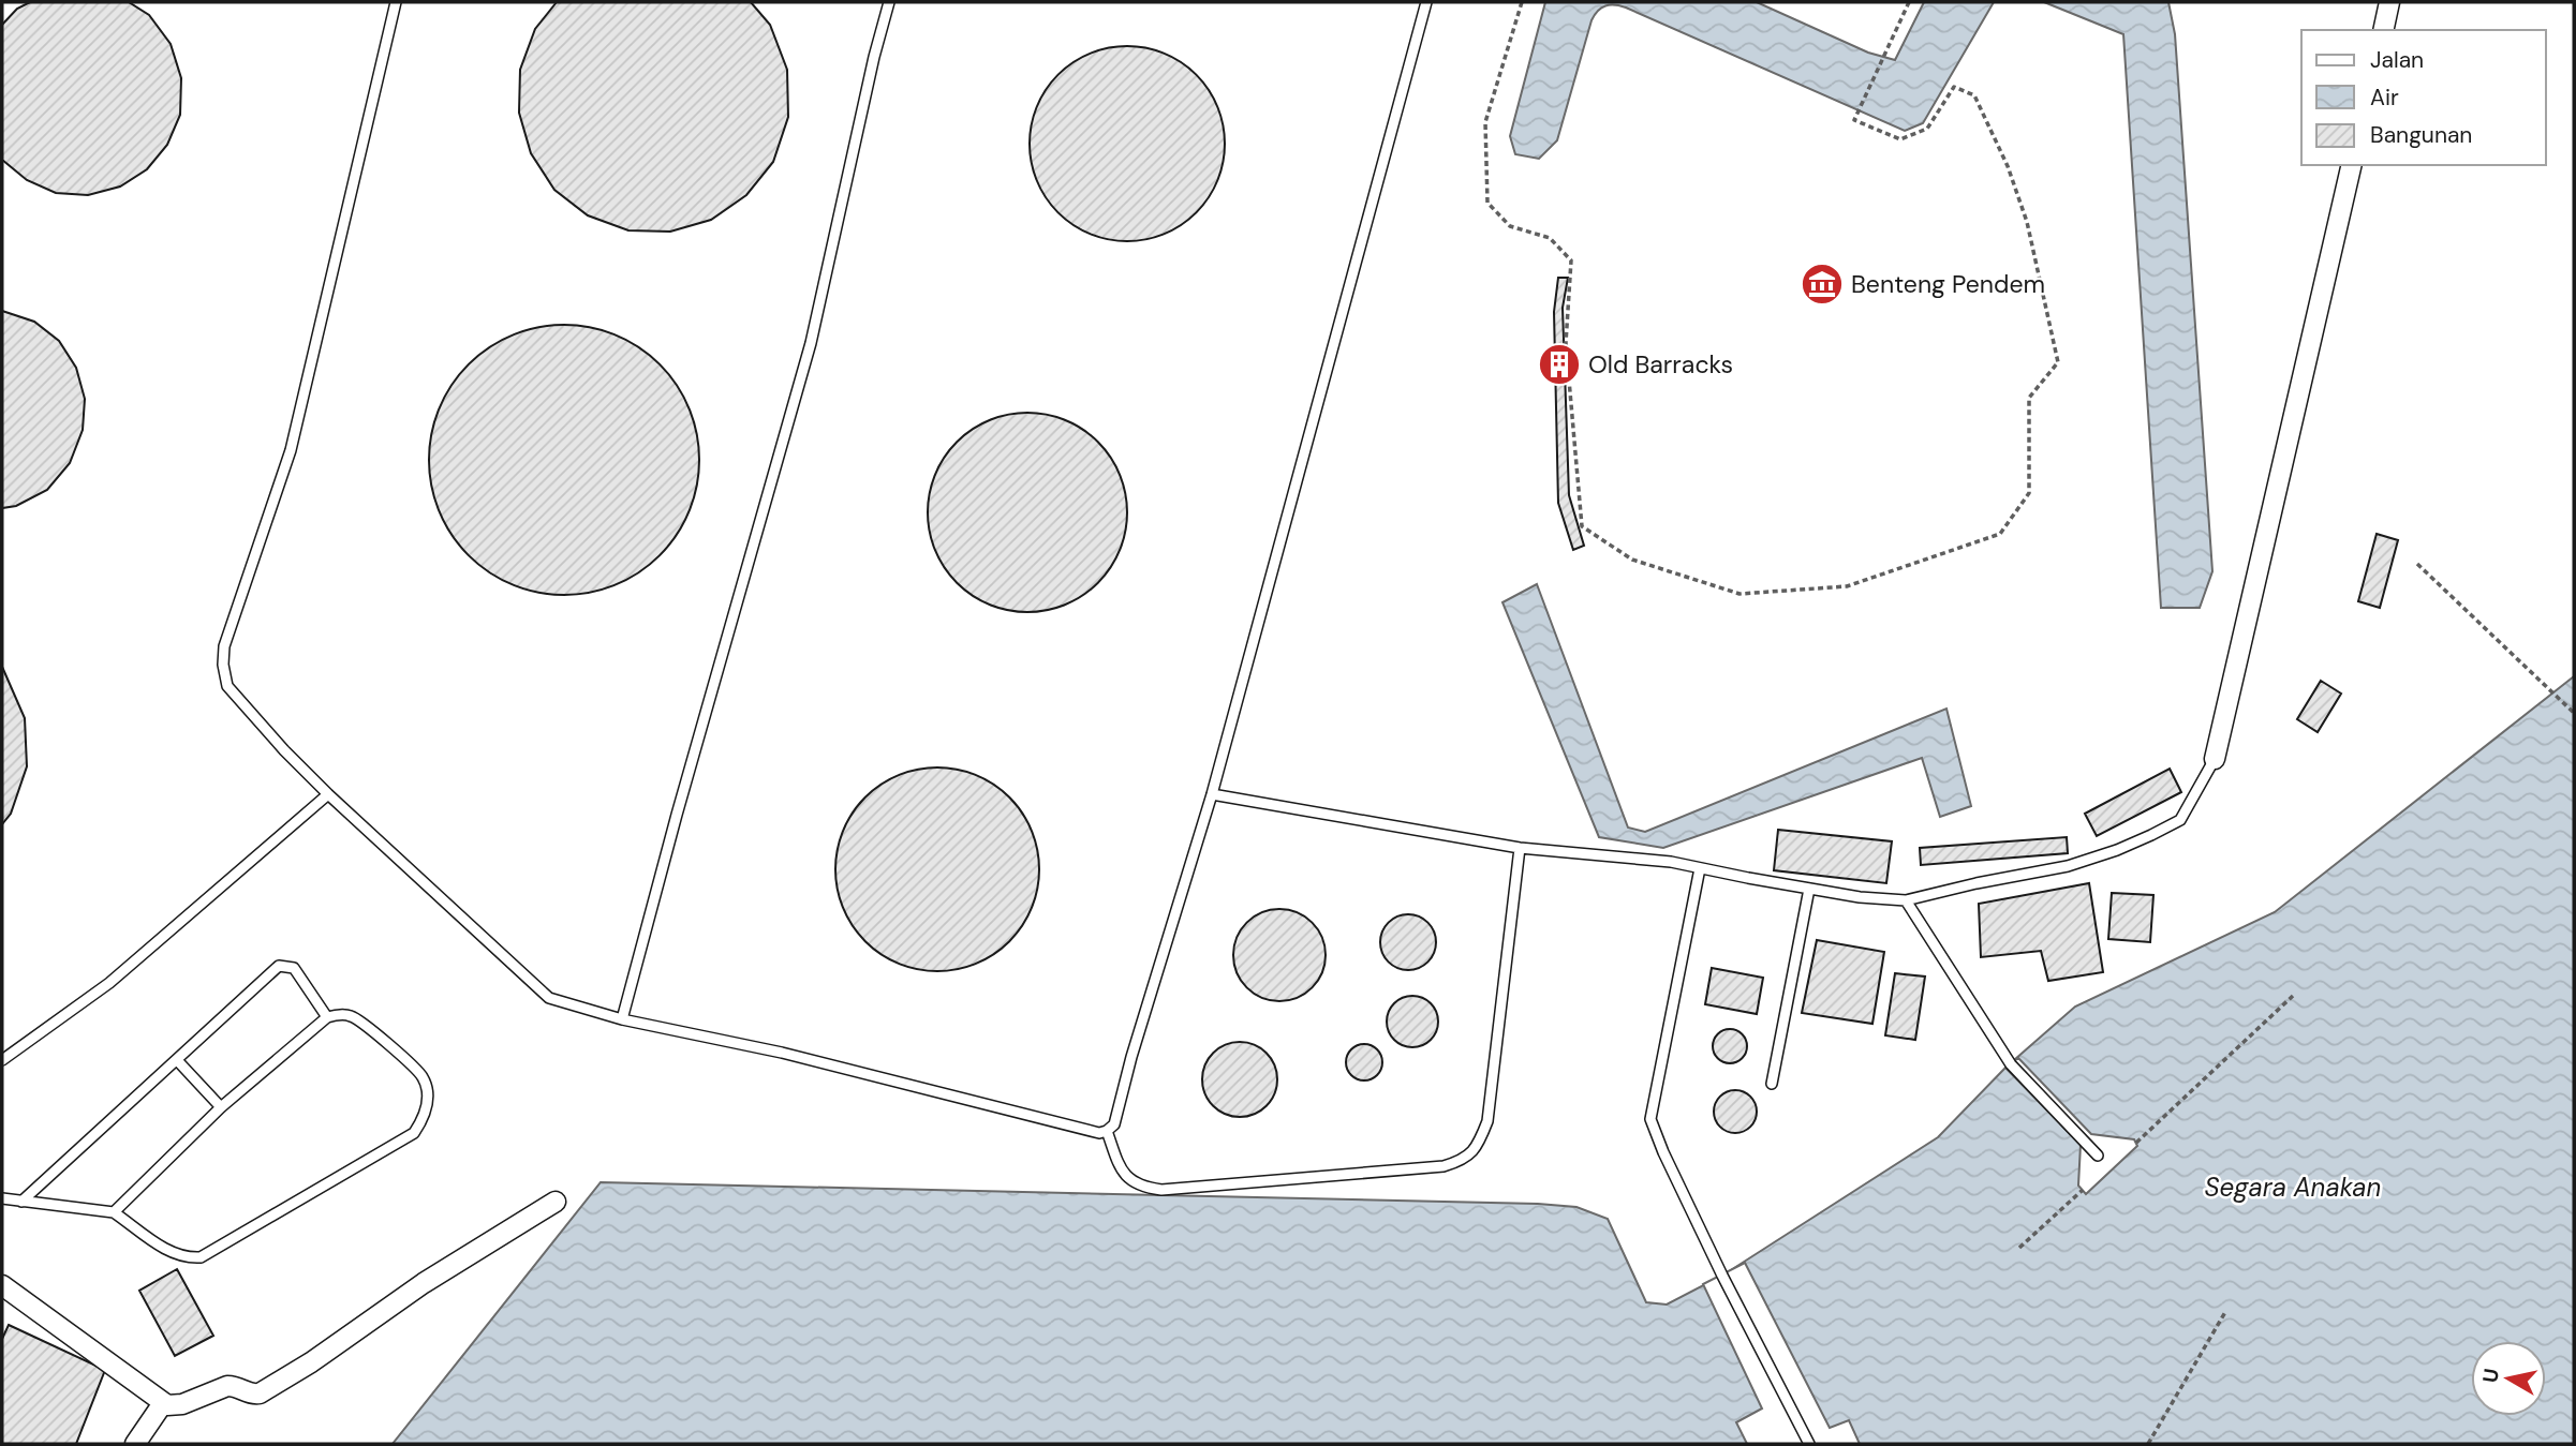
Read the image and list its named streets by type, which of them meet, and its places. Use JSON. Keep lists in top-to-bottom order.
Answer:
{
  "water": ["Segara Anakan"],
  "places": {
    "museum": ["Benteng Pendem"],
    "building": ["Old Barracks"]
  },
  "legend": ["Jalan", "Air", "Bangunan"],
  "north": "left"
}
